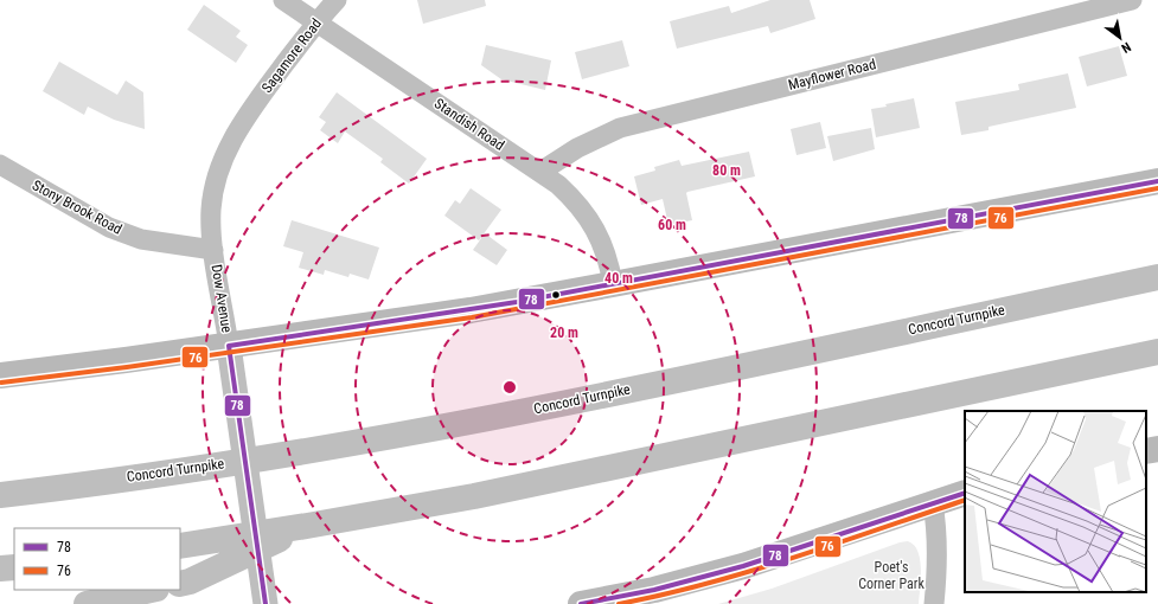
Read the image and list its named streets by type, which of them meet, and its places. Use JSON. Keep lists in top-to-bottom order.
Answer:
{
  "streets": {
    "highway": ["Concord Turnpike"],
    "street": [
      "Sagamore Road",
      "Mayflower Road",
      "Standish Road",
      "Stony Brook Road",
      "Dow Avenue"
    ]
  },
  "crossings": [
    ["Sagamore Road", "Standish Road"],
    ["Sagamore Road", "Dow Avenue"],
    ["Mayflower Road", "Standish Road"],
    ["Stony Brook Road", "Dow Avenue"]
  ],
  "parks": ["Poet's Corner Park"],
  "lines": ["transit line 78", "transit line 76"],
  "legend": ["78", "76"],
  "north": "bottom right",
  "rings": [
    "80 m",
    "60 m",
    "40 m",
    "20 m"
  ]
}
